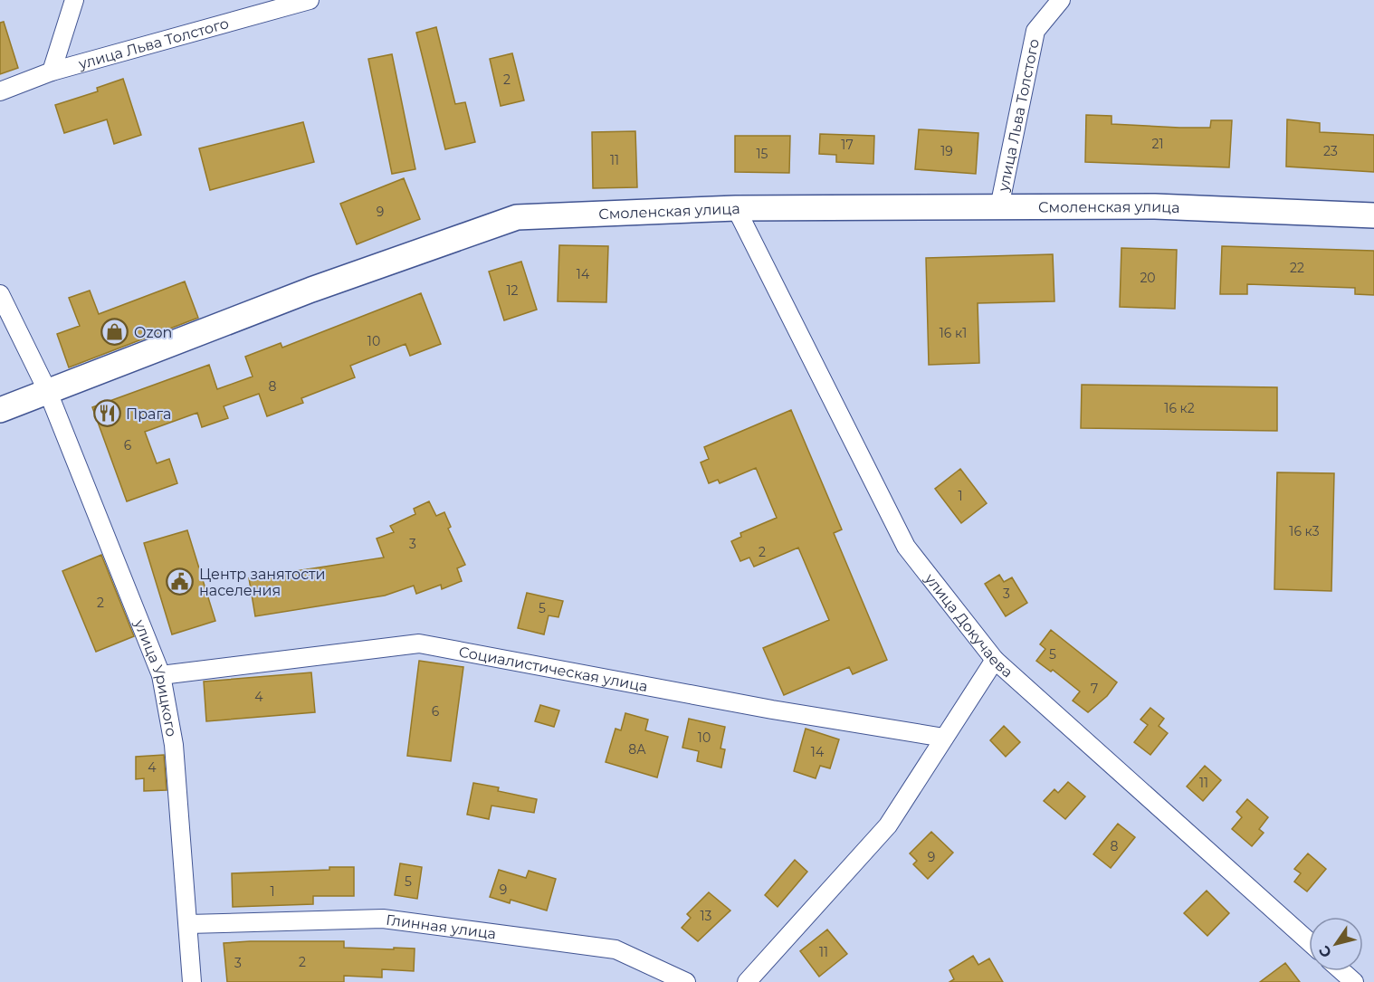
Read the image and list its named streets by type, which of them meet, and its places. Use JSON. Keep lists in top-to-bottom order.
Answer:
{
  "streets": {
    "main road": ["Смоленская улица"],
    "street": [
      "улица Льва Толстого",
      "улица Докучаева",
      "Социалистическая улица",
      "улица Урицкого",
      "Глинная улица"
    ]
  },
  "crossings": [
    ["улица Льва Толстого", "Смоленская улица"],
    ["Смоленская улица", "улица Докучаева"],
    ["Смоленская улица", "улица Урицкого"],
    ["Социалистическая улица", "улица Урицкого"],
    ["улица Урицкого", "Глинная улица"]
  ],
  "places": {
    "shop": ["Ozon"],
    "restaurant": ["Прага"],
    "public building": ["Центр занятости населения"]
  },
  "house_numbers": [
    "2",
    "21",
    "17",
    "19",
    "23",
    "15",
    "11",
    "9",
    "22",
    "14",
    "20",
    "12",
    "16 к1",
    "10",
    "8",
    "16 к2",
    "6",
    "1",
    "16 к3",
    "3",
    "2",
    "3",
    "2",
    "5",
    "5",
    "7",
    "4",
    "6",
    "10",
    "8А",
    "14",
    "4",
    "11",
    "8",
    "9",
    "5",
    "9",
    "1",
    "13",
    "11",
    "2",
    "3"
  ],
  "north": "bottom left"
}
